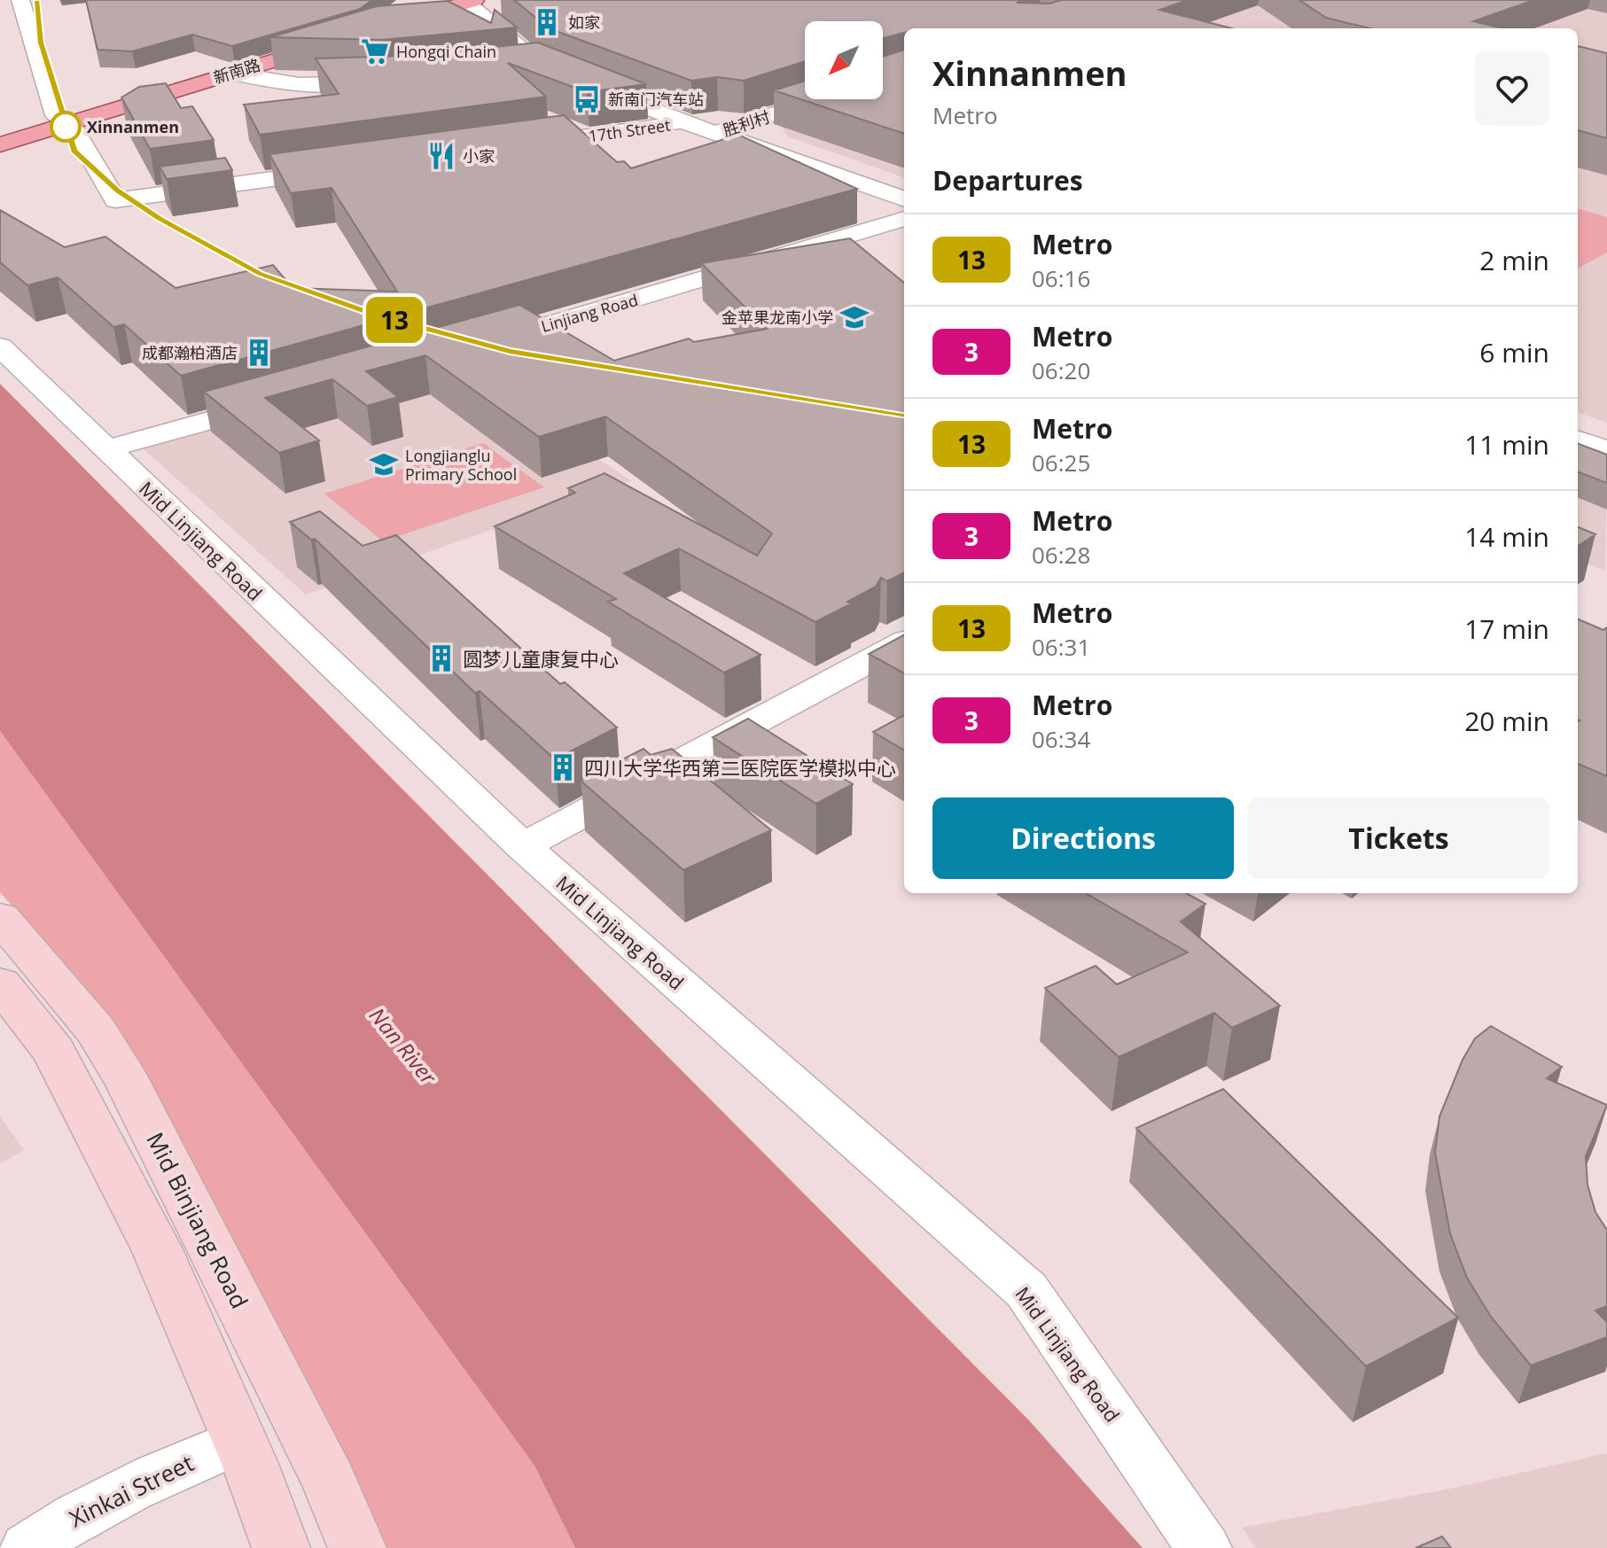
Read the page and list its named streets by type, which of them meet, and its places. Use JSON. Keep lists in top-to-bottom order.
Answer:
{
  "streets": {
    "main road": ["新南路", "Mid Binjiang Road"],
    "street": [
      "胜利村",
      "17th Street",
      "Linjiang Road",
      "Mid Linjiang Road",
      "Xinkai Street"
    ]
  },
  "water": ["Nan River"],
  "places": {
    "building": [
      "如家",
      "成都瀚柏酒店",
      "圆梦儿童康复中心",
      "四川大学华西第二医院医学模拟中心"
    ],
    "supermarket": ["Hongqi Chain"],
    "bus stop": ["新南门汽车站"],
    "other": ["Xinnanmen"],
    "restaurant": ["小家"],
    "school or university": ["金苹果龙南小学", "Longjianglu Primary School"]
  },
  "lines": ["metro line 13"],
  "north": "bottom left",
  "page": {
    "on_map": "13",
    "heading": [
      ["Xinnanmen", "Metro"],
      "Departures"
    ],
    "list": [
      {
        "mark": "13",
        "name": "Metro",
        "note": "06:16",
        "value": "2 min"
      },
      {
        "mark": "3",
        "name": "Metro",
        "note": "06:20",
        "value": "6 min"
      },
      {
        "mark": "13",
        "name": "Metro",
        "note": "06:25",
        "value": "11 min"
      },
      {
        "mark": "3",
        "name": "Metro",
        "note": "06:28",
        "value": "14 min"
      },
      {
        "mark": "13",
        "name": "Metro",
        "note": "06:31",
        "value": "17 min"
      },
      {
        "mark": "3",
        "name": "Metro",
        "note": "06:34",
        "value": "20 min"
      }
    ],
    "buttons": ["Directions", "Tickets"]
  }
}
